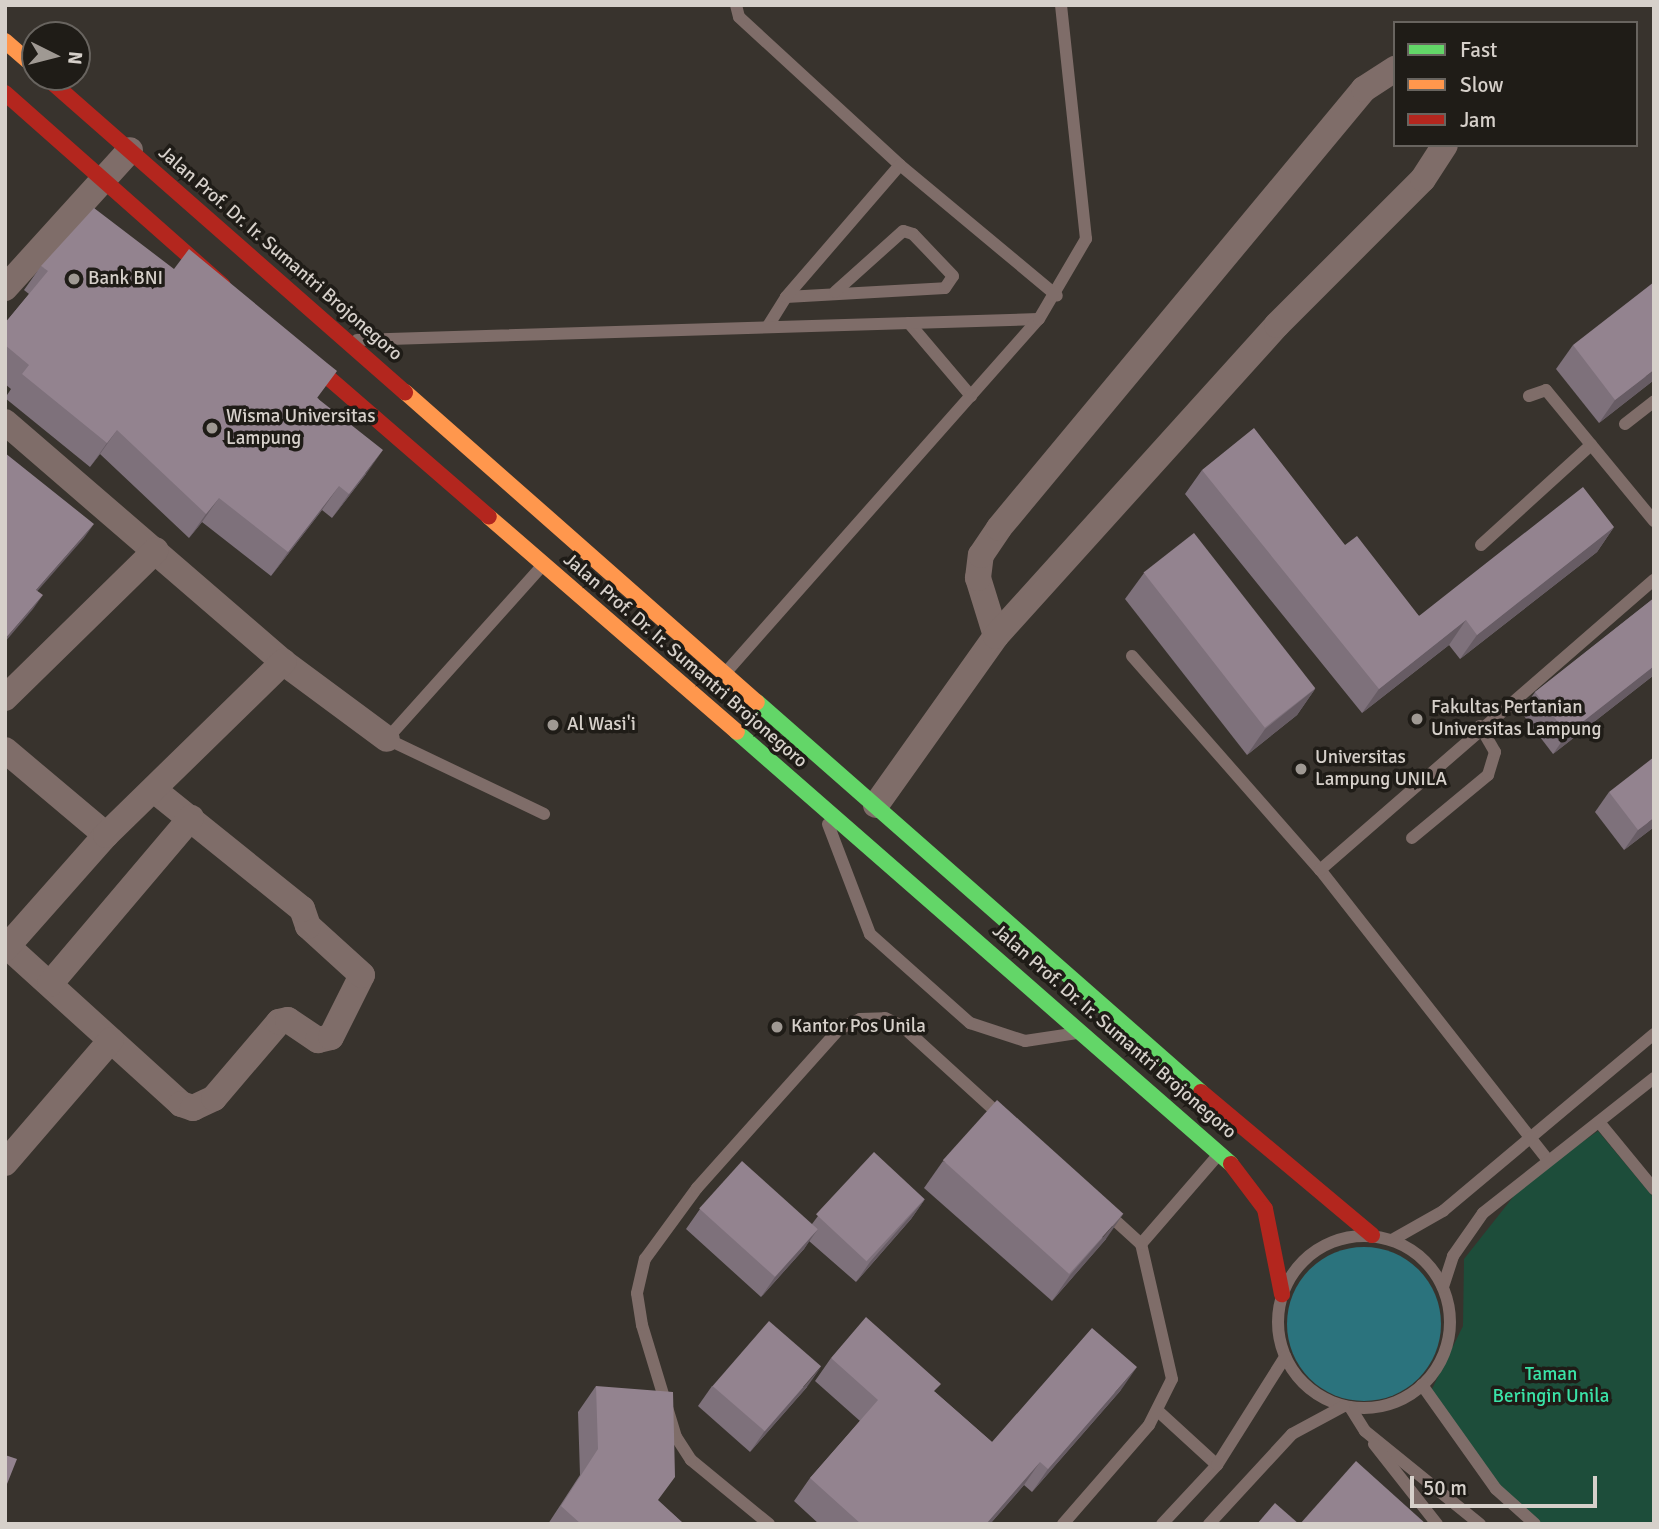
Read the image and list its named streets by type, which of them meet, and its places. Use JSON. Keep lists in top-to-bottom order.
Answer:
{
  "streets": {
    "street": ["Jalan Prof. Dr. Ir. Sumantri Brojonegoro"]
  },
  "parks": ["Taman Beringin Unila"],
  "places": [
    "Bank BNI",
    "Wisma Universitas Lampung",
    "Fakultas Pertanian Universitas Lampung",
    "Al Wasi'i",
    "Universitas Lampung UNILA",
    "Kantor Pos Unila"
  ],
  "legend": ["Fast", "Slow", "Jam"],
  "scale_bar": "50 m",
  "north": "right"
}
